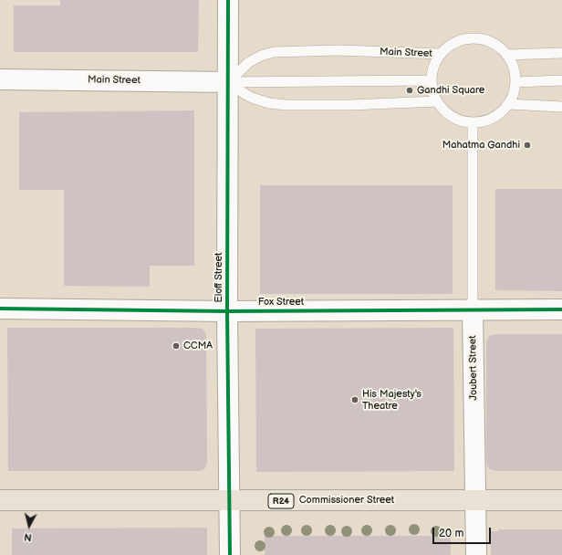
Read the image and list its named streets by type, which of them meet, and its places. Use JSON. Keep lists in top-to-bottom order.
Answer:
{
  "streets": {
    "main road": ["Commissioner Street", "R24"],
    "street": [
      "Main Street",
      "Eloff Street",
      "Fox Street",
      "Joubert Street"
    ]
  },
  "crossings": [
    ["Main Street", "Eloff Street"],
    ["Main Street", "Joubert Street"],
    ["Eloff Street", "Fox Street"],
    ["Eloff Street", "Commissioner Street"],
    ["Fox Street", "Joubert Street"],
    ["Joubert Street", "Commissioner Street"]
  ],
  "places": [
    "Gandhi Square",
    "Mahatma Gandhi",
    "CCMA",
    "His Majesty's Theatre"
  ],
  "scale_bar": "20 m",
  "north": "bottom"
}
